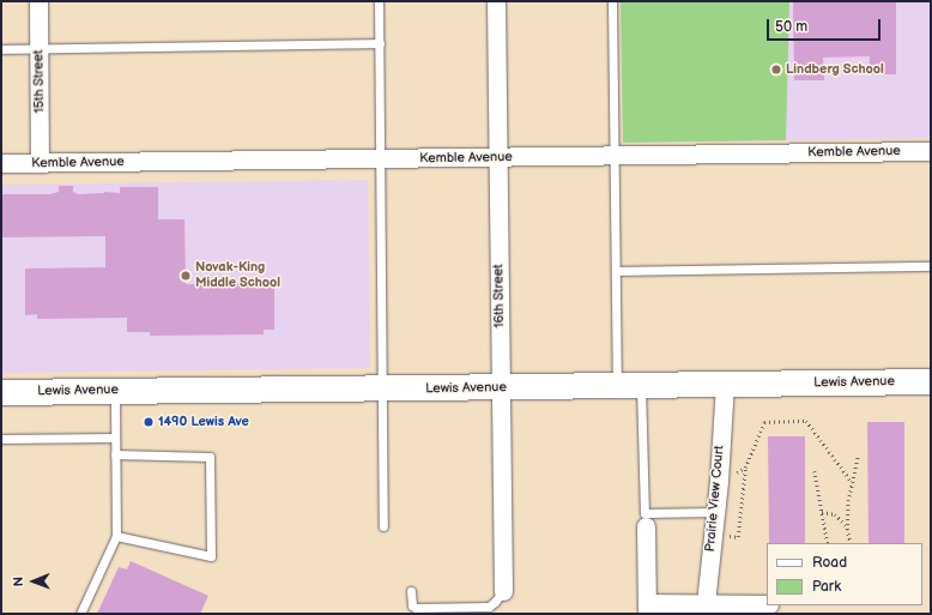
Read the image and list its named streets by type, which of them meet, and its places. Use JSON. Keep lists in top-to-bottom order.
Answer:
{
  "streets": {
    "main road": ["Lewis Avenue"],
    "street": [
      "15th Street",
      "Kemble Avenue",
      "16th Street",
      "Prairie View Court"
    ]
  },
  "crossings": [
    ["15th Street", "Kemble Avenue"],
    ["Kemble Avenue", "16th Street"],
    ["16th Street", "Lewis Avenue"],
    ["Lewis Avenue", "Prairie View Court"]
  ],
  "places": ["Lindberg School", "Novak-King Middle School", "1490 Lewis Ave"],
  "legend": ["Road", "Park"],
  "scale_bar": "50 m",
  "north": "left"
}
